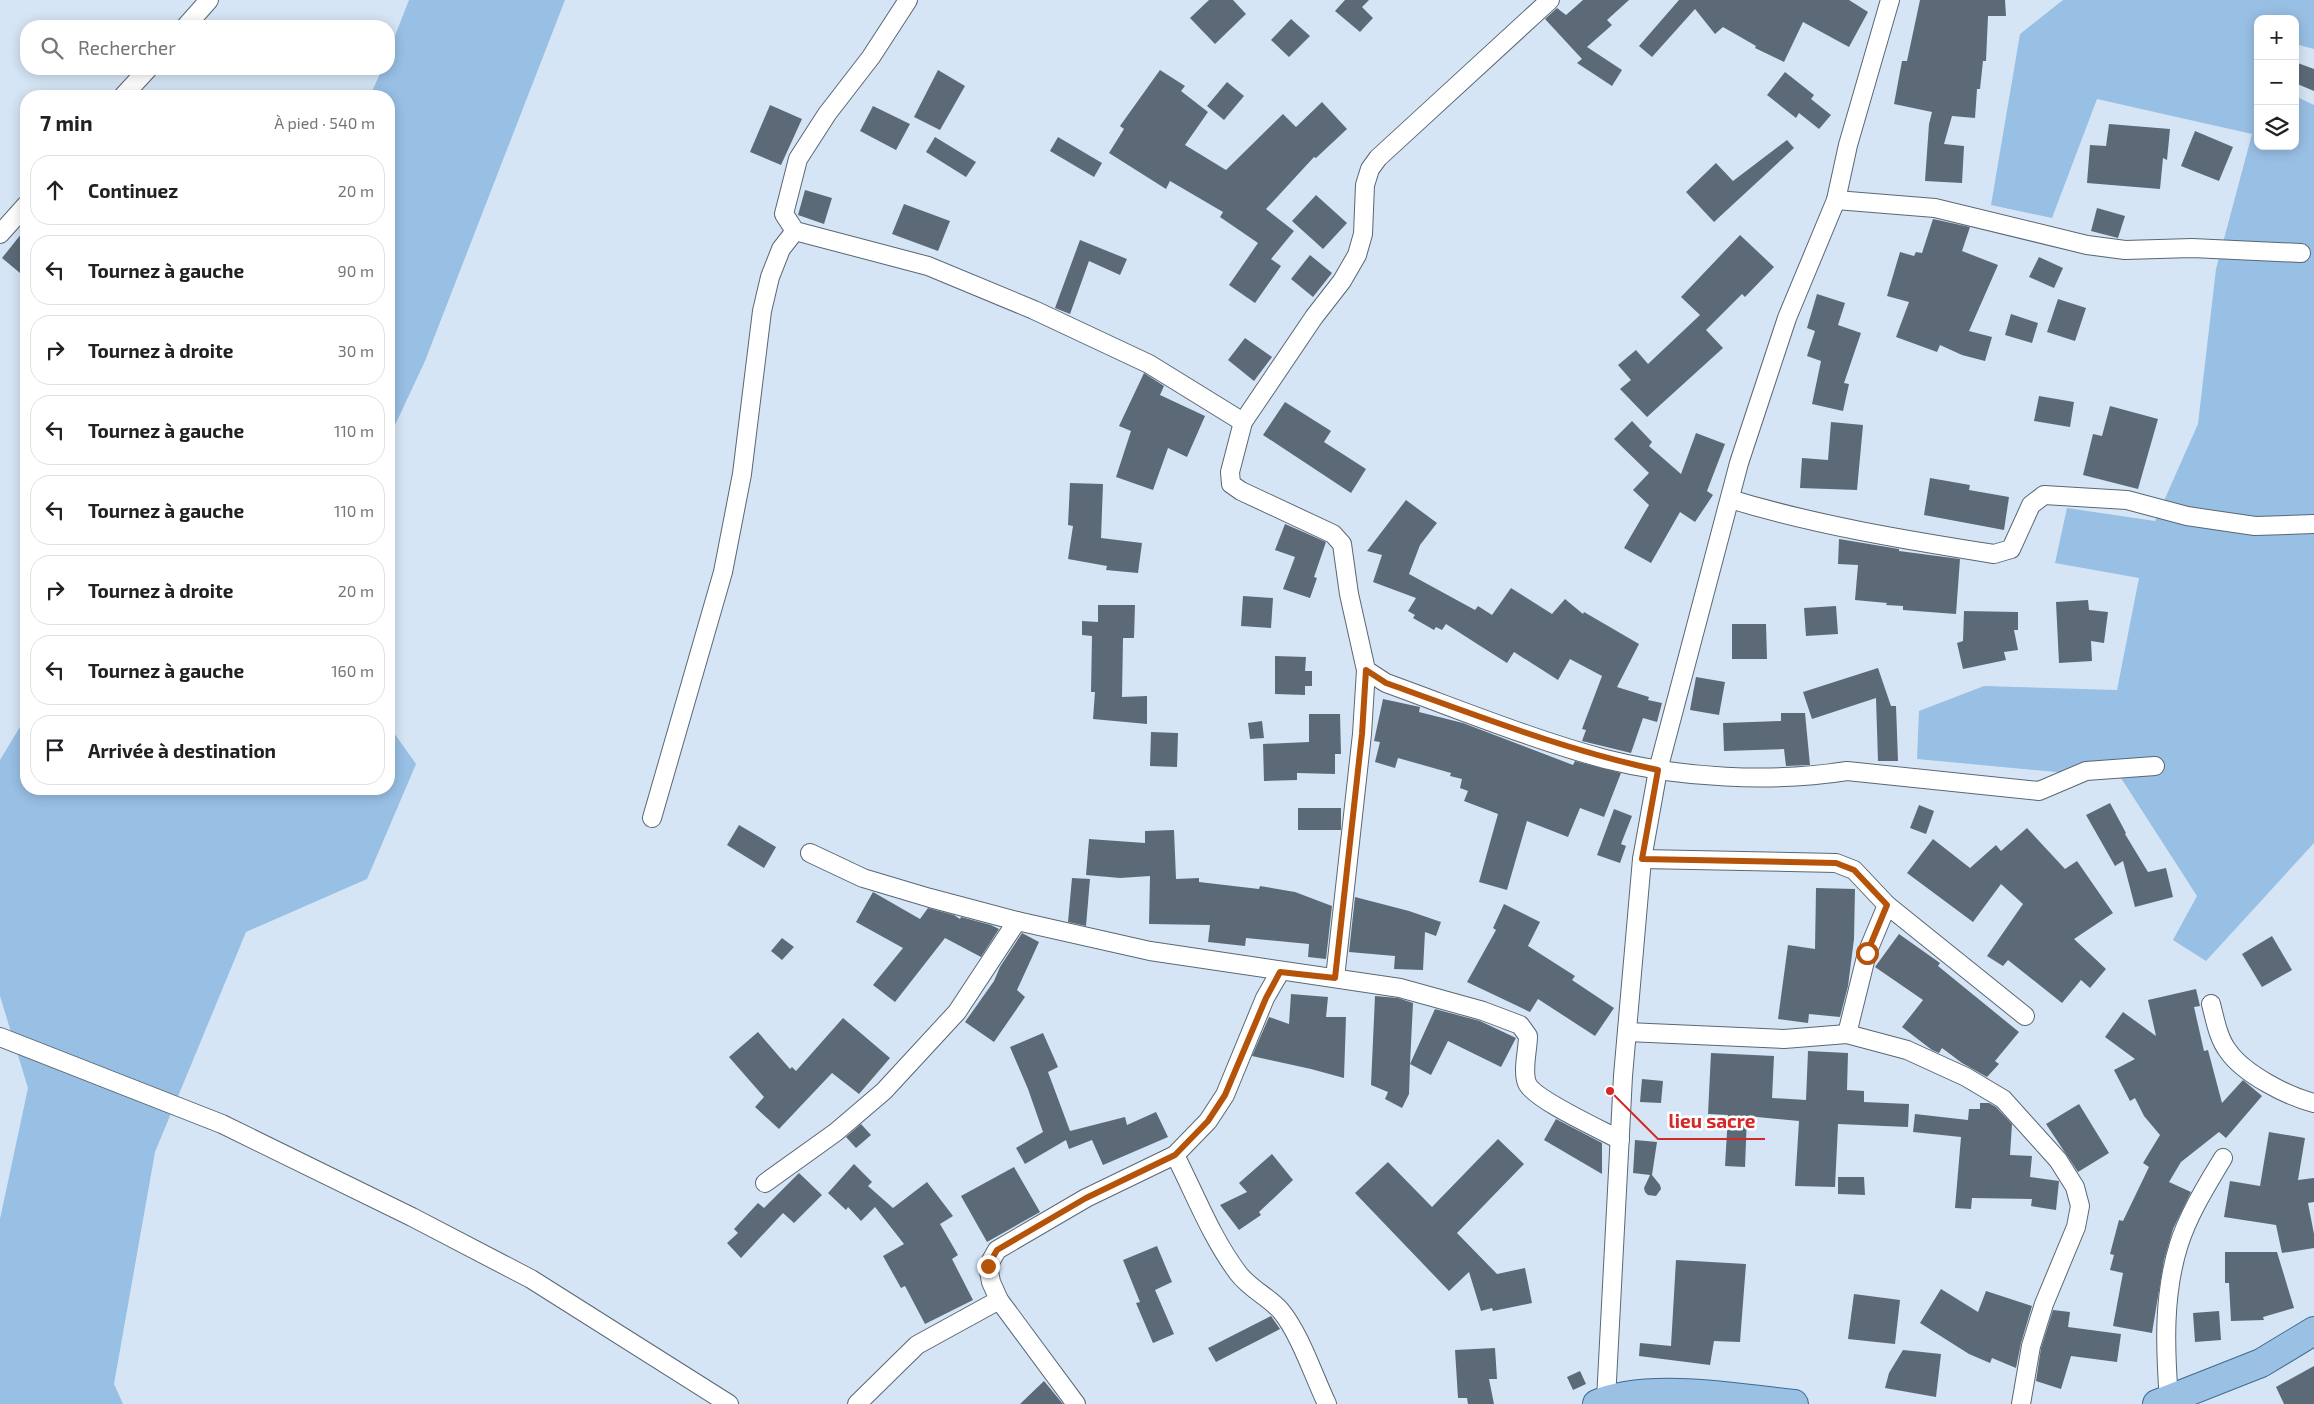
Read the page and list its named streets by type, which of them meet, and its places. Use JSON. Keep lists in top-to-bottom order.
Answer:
{
  "places": ["lieu sacre"],
  "page": {
    "map_buttons": ["+", "−"],
    "search": "Rechercher",
    "heading": ["7 min", "À pied · 540 m"],
    "list": [
      ["Continuez", "20 m"],
      ["Tournez à gauche", "90 m"],
      ["Tournez à droite", "30 m"],
      ["Tournez à gauche", "110 m"],
      ["Tournez à gauche", "110 m"],
      ["Tournez à droite", "20 m"],
      ["Tournez à gauche", "160 m"],
      "Arrivée à destination"
    ]
  }
}
